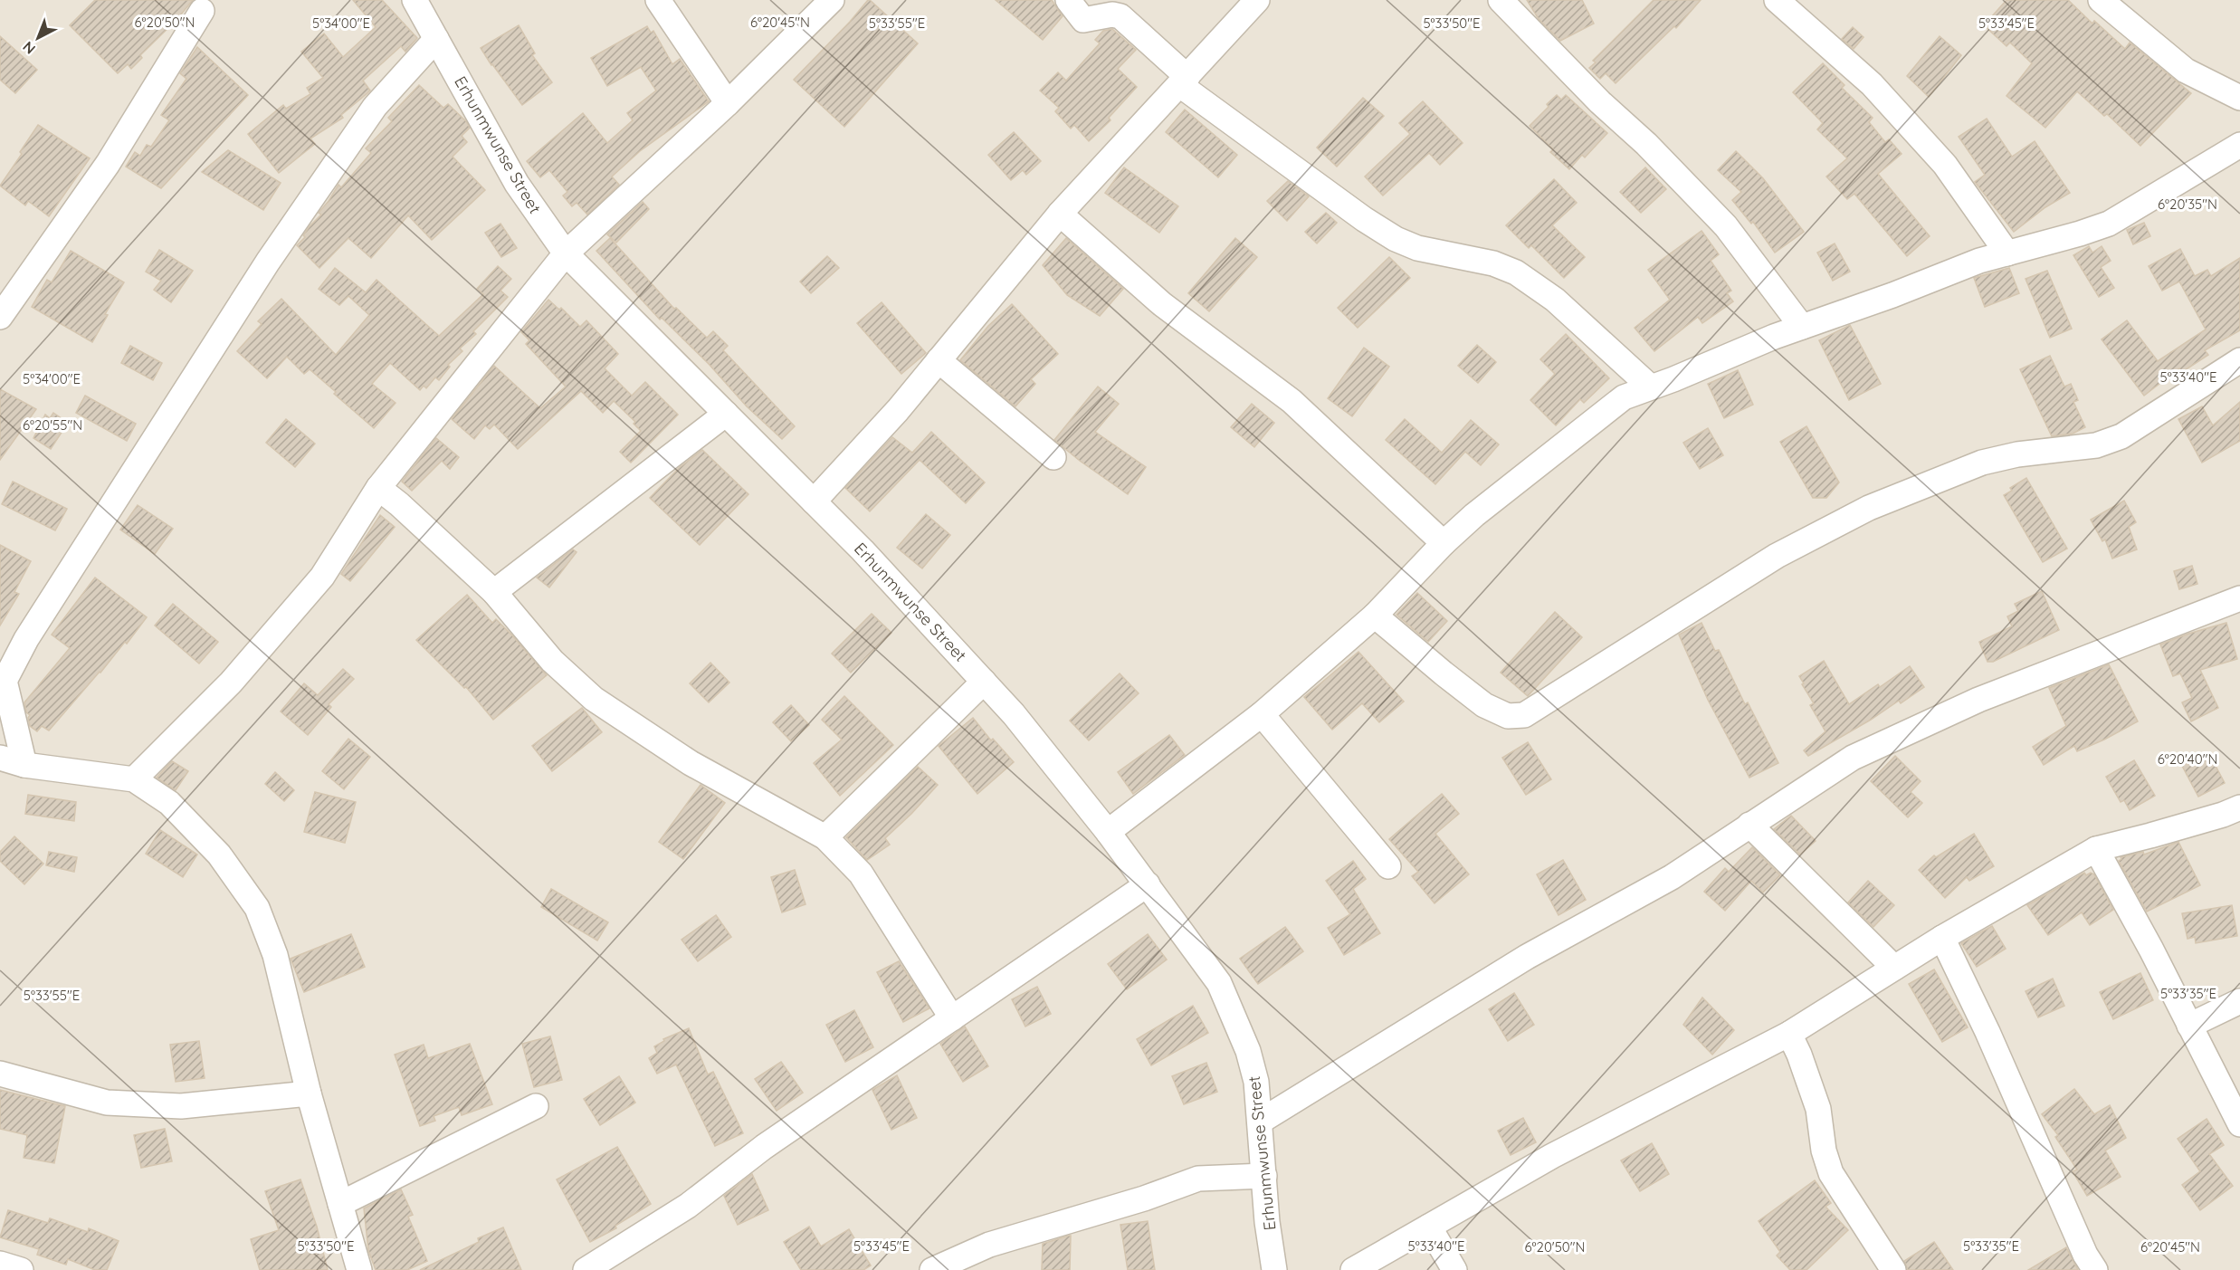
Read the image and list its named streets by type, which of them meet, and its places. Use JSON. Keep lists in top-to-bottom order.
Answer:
{
  "streets": {
    "street": ["Erhunmwunse Street"]
  },
  "north": "bottom left",
  "coordinates": [
    "6°20'50\"N",
    "6°20'45\"N",
    "5°34'00\"E",
    "5°33'55\"E",
    "5°33'50\"E",
    "5°33'45\"E",
    "6°20'35\"N",
    "5°33'40\"E",
    "6°20'55\"N",
    "6°20'40\"N",
    "5°33'35\"E"
  ]
}
